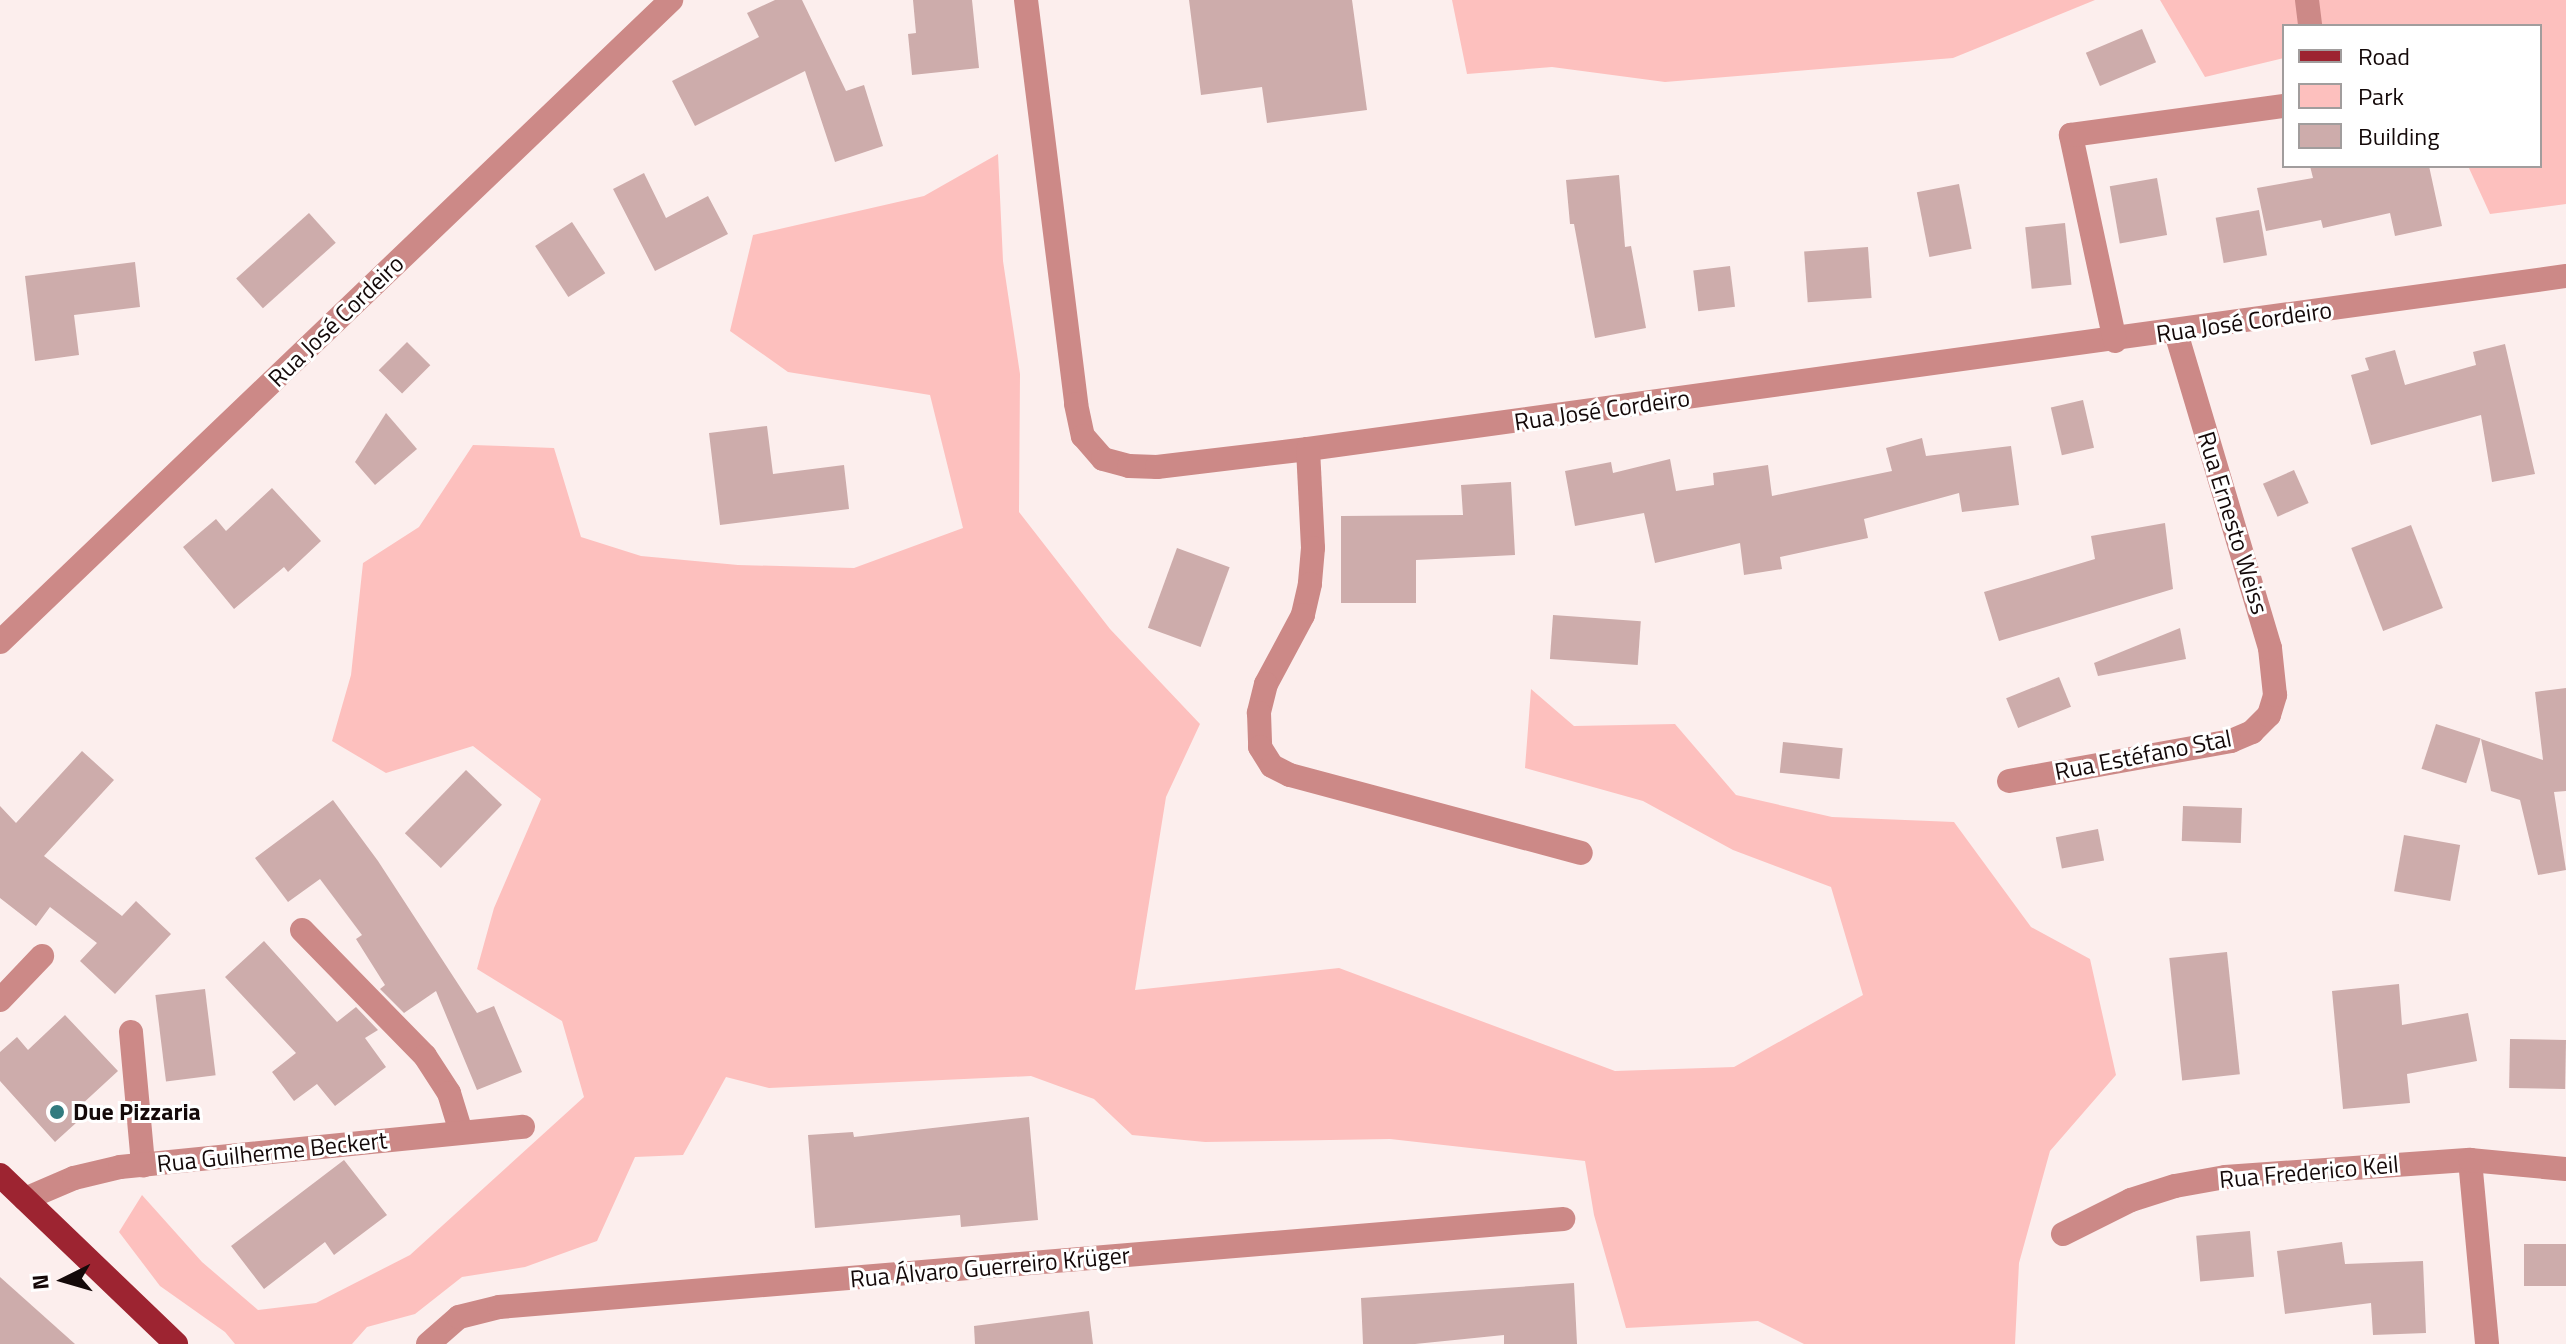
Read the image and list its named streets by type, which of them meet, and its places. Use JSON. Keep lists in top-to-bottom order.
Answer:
{
  "streets": {
    "street": [
      "Rua José Cordeiro",
      "Rua Ernesto Weiss",
      "Rua Estéfano Stal",
      "Rua Guilherme Beckert",
      "Rua Frederico Keil",
      "Rua Álvaro Guerreiro Krüger"
    ]
  },
  "crossings": [
    ["Rua José Cordeiro", "Rua Ernesto Weiss"],
    ["Rua Ernesto Weiss", "Rua Estéfano Stal"]
  ],
  "places": ["Due Pizzaria"],
  "legend": ["Road", "Park", "Building"],
  "north": "left"
}
